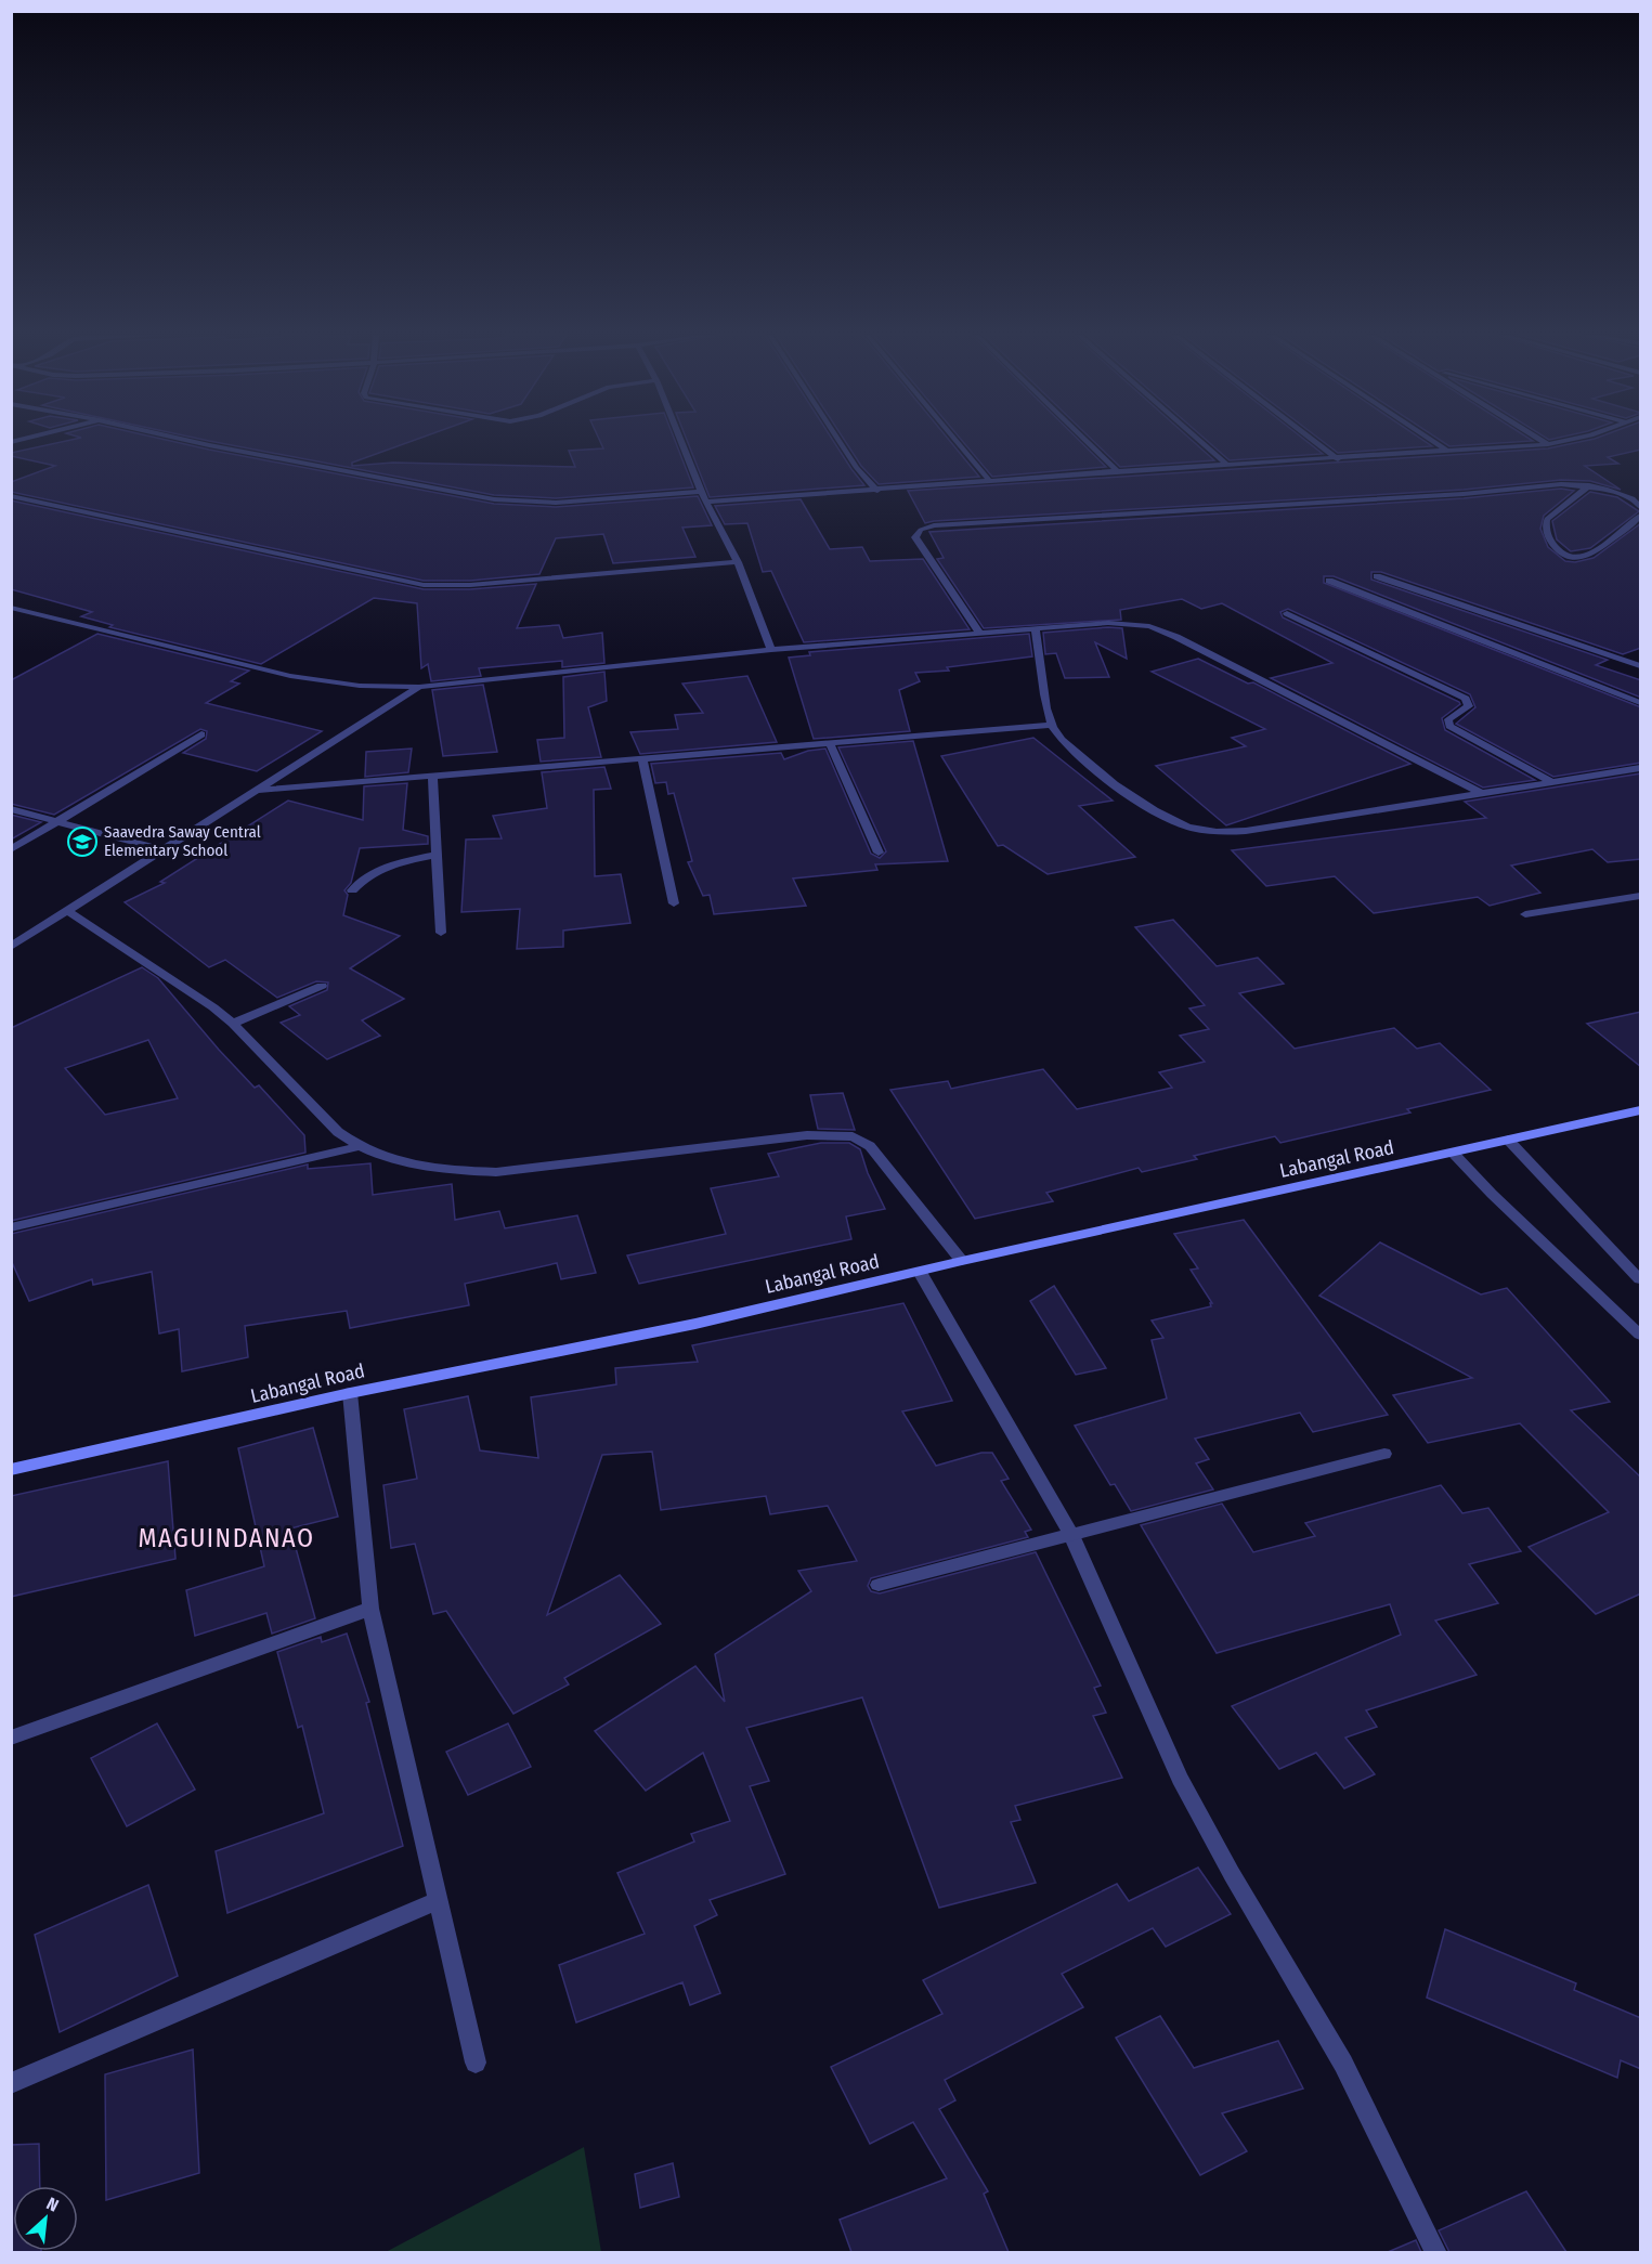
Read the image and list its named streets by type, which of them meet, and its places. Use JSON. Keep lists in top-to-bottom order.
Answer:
{
  "streets": {
    "main road": ["Labangal Road"]
  },
  "districts": ["MAGUINDANAO"],
  "places": {
    "school or university": ["Saavedra Saway Central Elementary School"]
  },
  "north": "top right"
}
